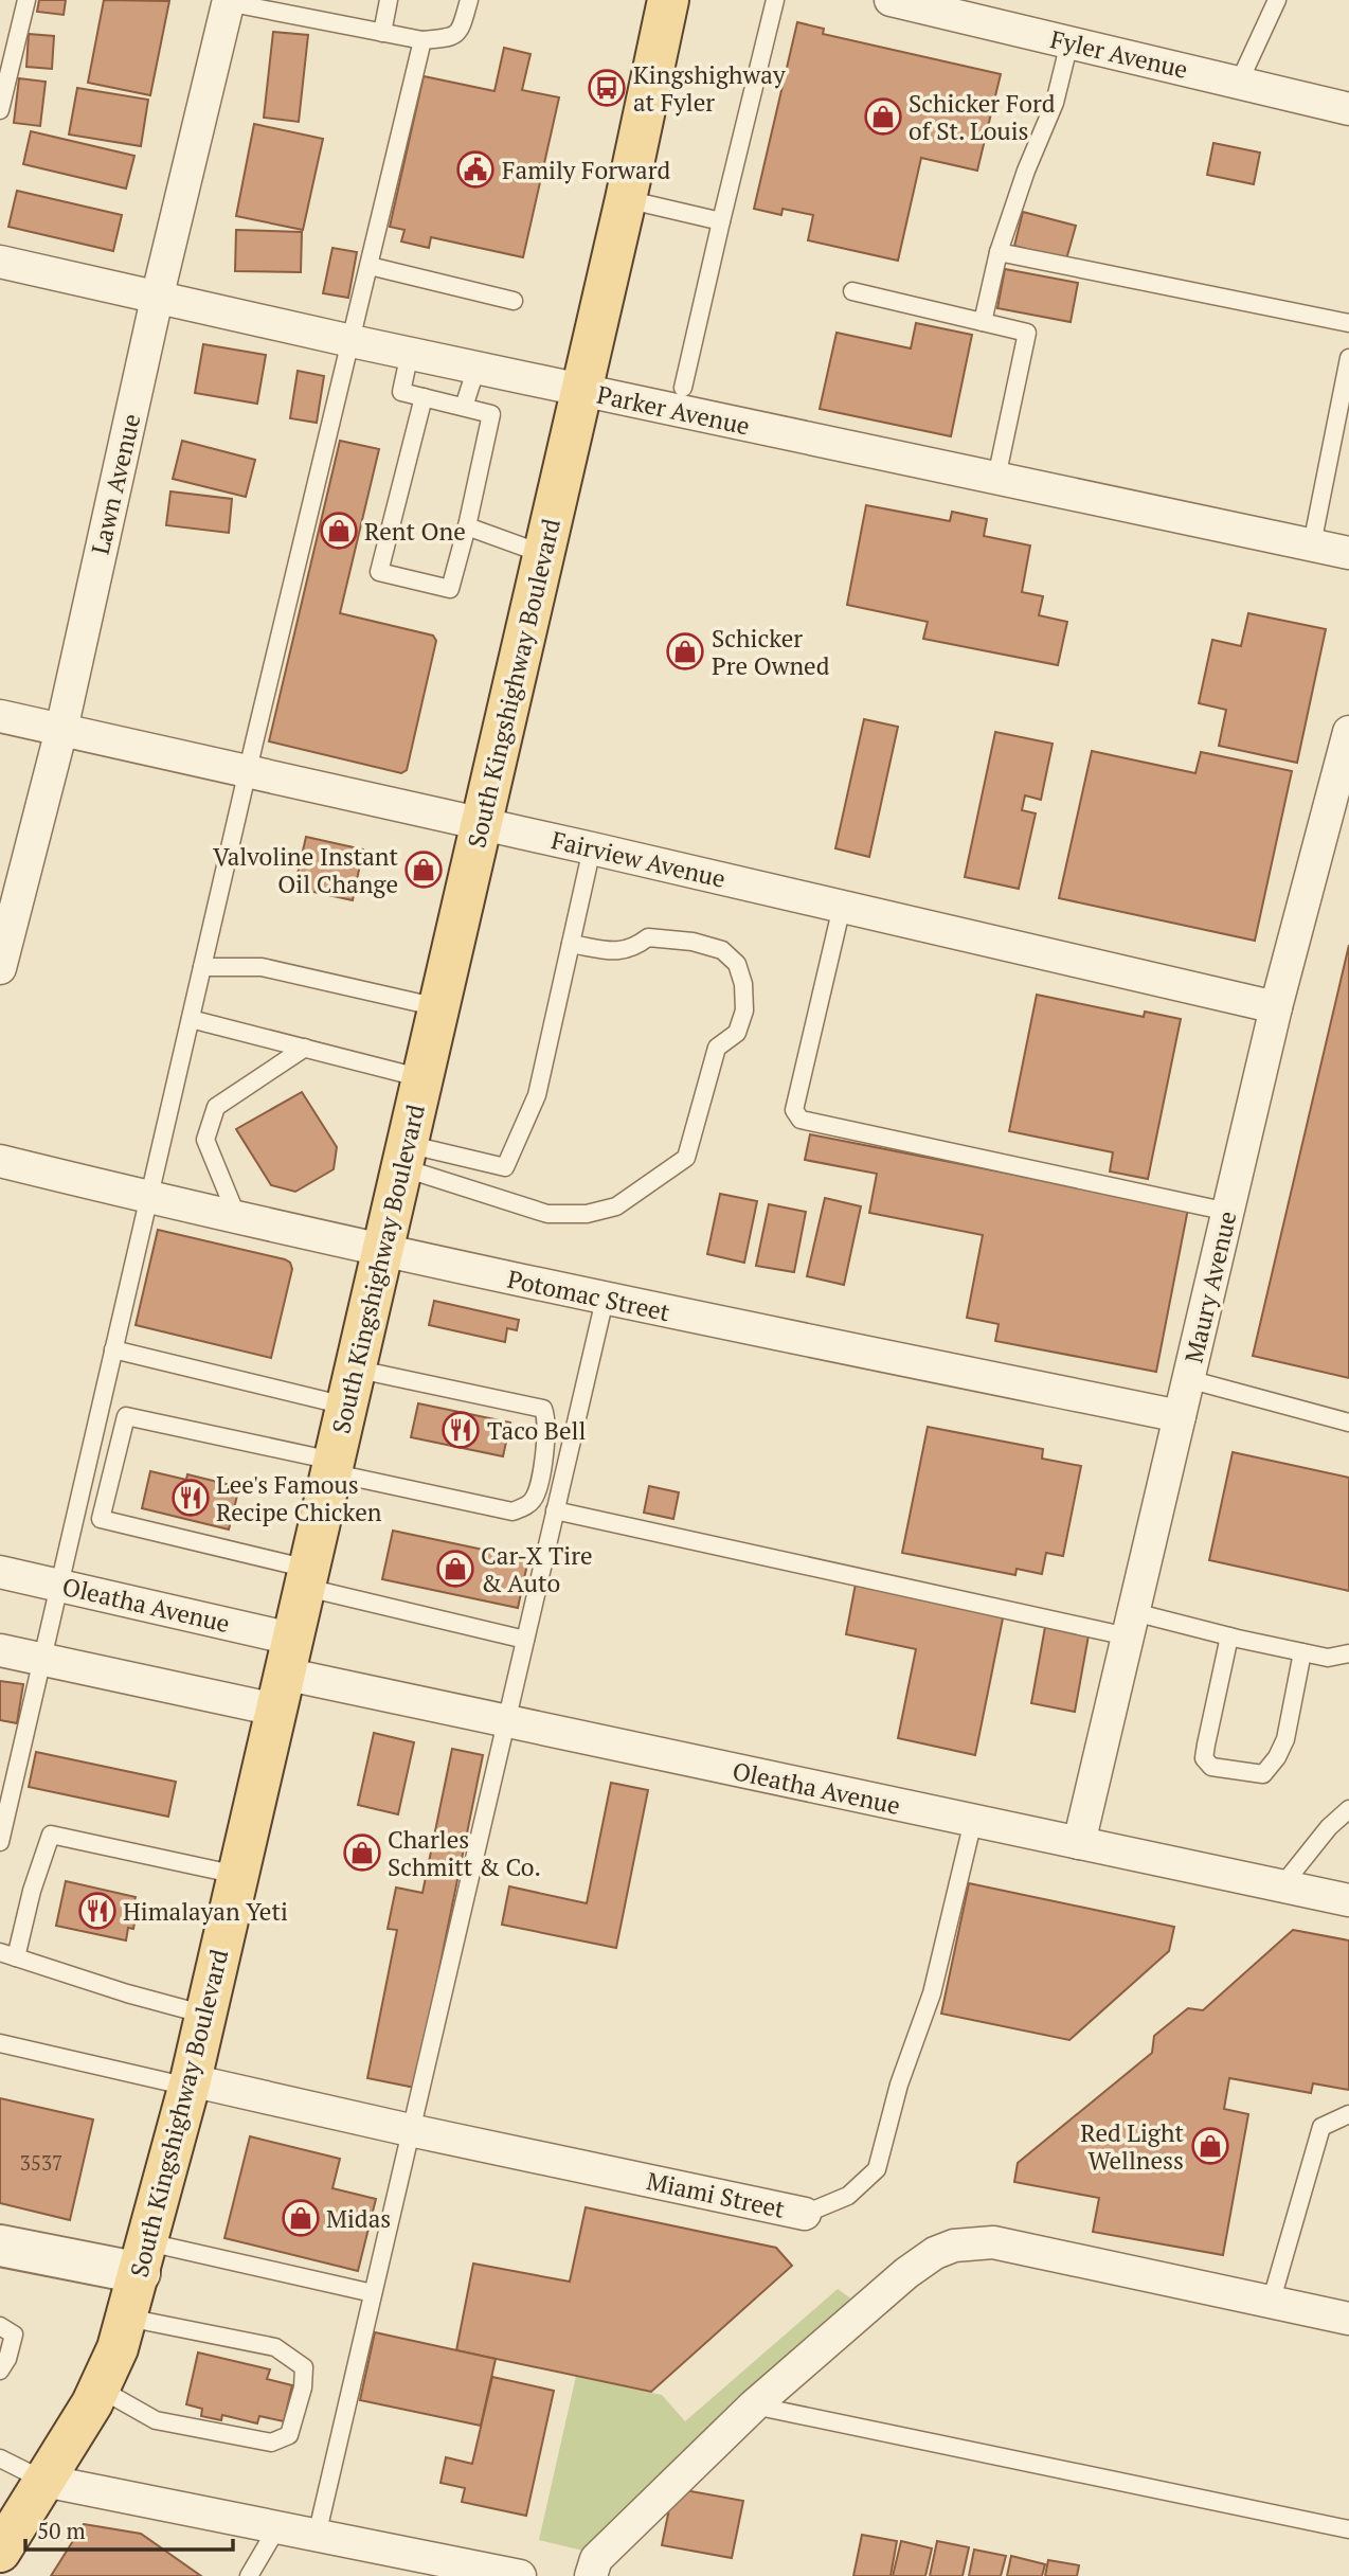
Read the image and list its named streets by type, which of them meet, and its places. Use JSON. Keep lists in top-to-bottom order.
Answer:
{
  "streets": {
    "main road": ["South Kingshighway Boulevard"],
    "street": [
      "Fyler Avenue",
      "Parker Avenue",
      "Lawn Avenue",
      "Fairview Avenue",
      "Maury Avenue",
      "Potomac Street",
      "Oleatha Avenue",
      "Miami Street"
    ]
  },
  "crossings": [
    ["Parker Avenue", "Lawn Avenue"],
    ["Parker Avenue", "South Kingshighway Boulevard"],
    ["Lawn Avenue", "Fairview Avenue"],
    ["South Kingshighway Boulevard", "Fairview Avenue"],
    ["South Kingshighway Boulevard", "Potomac Street"],
    ["South Kingshighway Boulevard", "Oleatha Avenue"],
    ["South Kingshighway Boulevard", "Miami Street"],
    ["Fairview Avenue", "Maury Avenue"],
    ["Maury Avenue", "Potomac Street"],
    ["Maury Avenue", "Oleatha Avenue"],
    ["Oleatha Avenue", "Miami Street"]
  ],
  "places": {
    "bus stop": ["Kingshighway at Fyler"],
    "shop": [
      "Schicker Ford of St. Louis",
      "Rent One",
      "Schicker Pre Owned",
      "Valvoline Instant Oil Change",
      "Car-X Tire & Auto",
      "Charles Schmitt & Co.",
      "Red Light Wellness",
      "Midas"
    ],
    "public building": ["Family Forward"],
    "restaurant": ["Taco Bell", "Lee's Famous Recipe Chicken", "Himalayan Yeti"]
  },
  "house_numbers": ["3537"],
  "scale_bar": "50 m"
}
